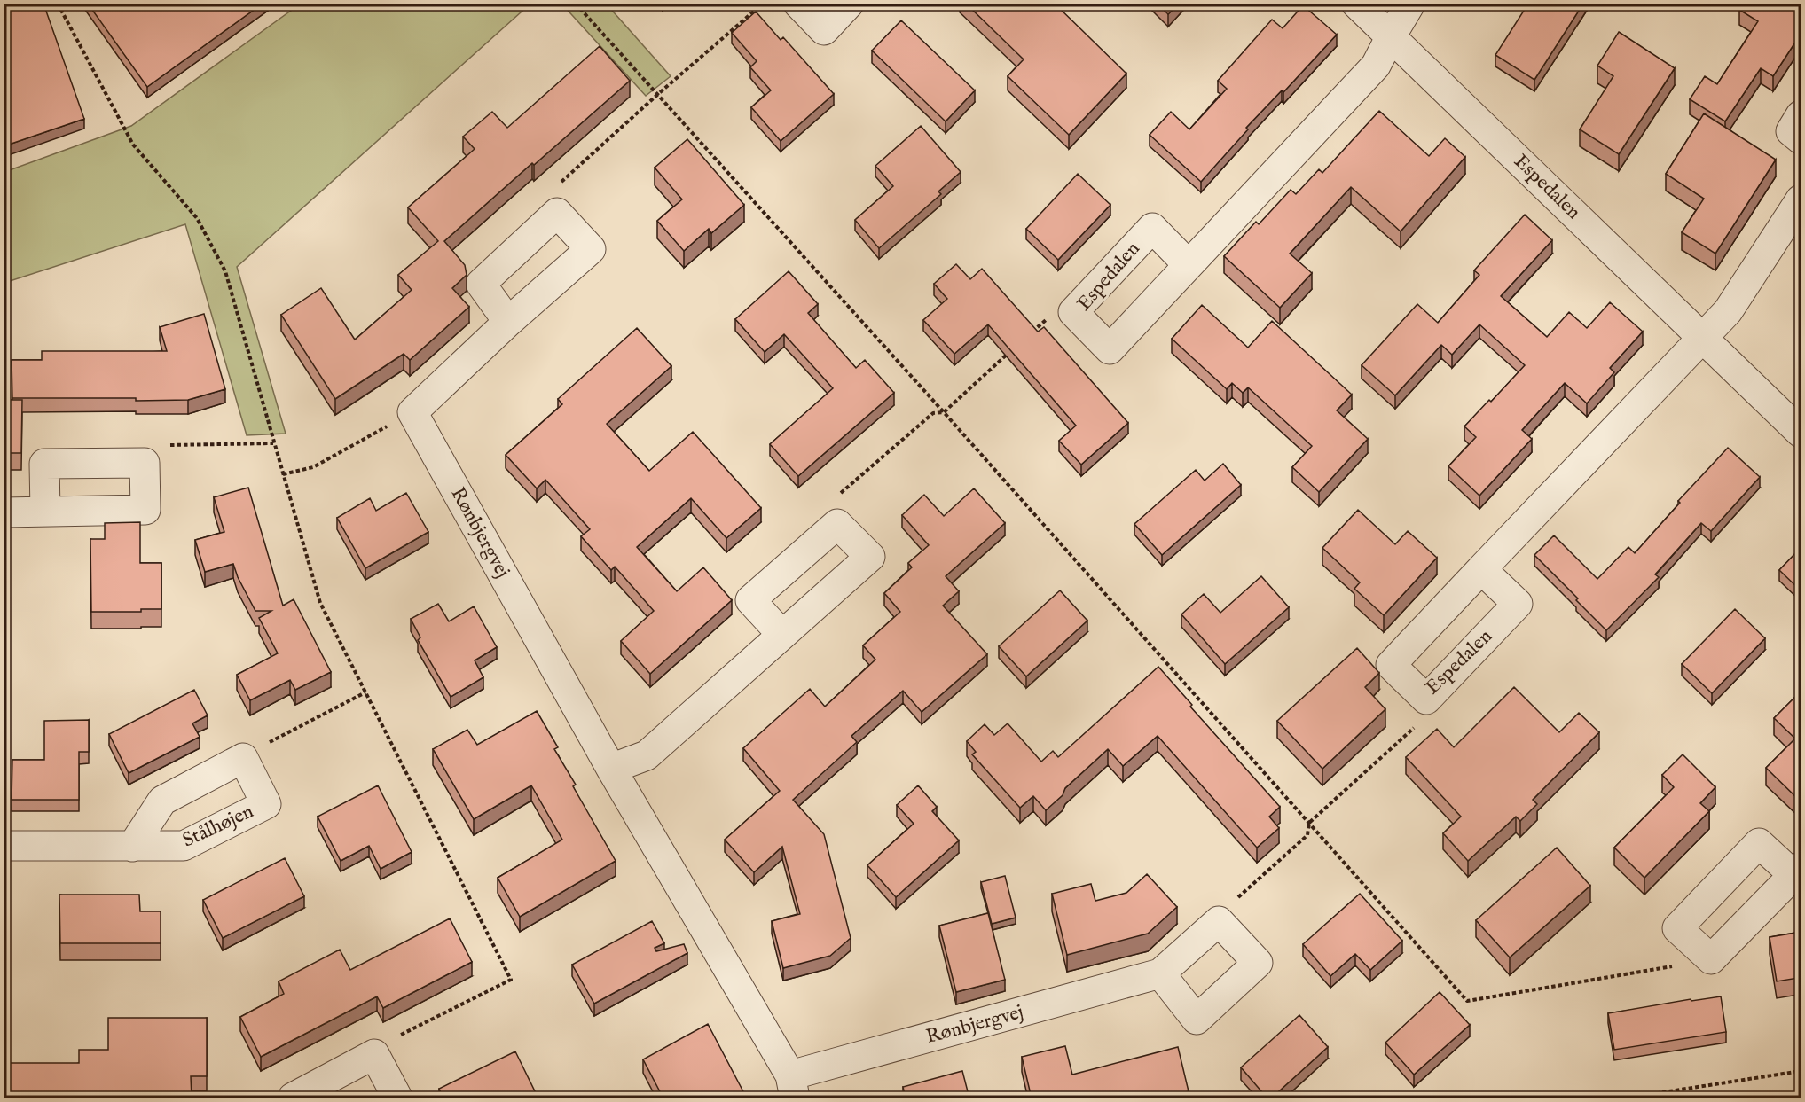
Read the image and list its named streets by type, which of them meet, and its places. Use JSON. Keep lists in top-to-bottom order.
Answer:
{
  "streets": {
    "street": ["Espedalen", "Rønbjergvej", "Stålhøjen"]
  }
}
